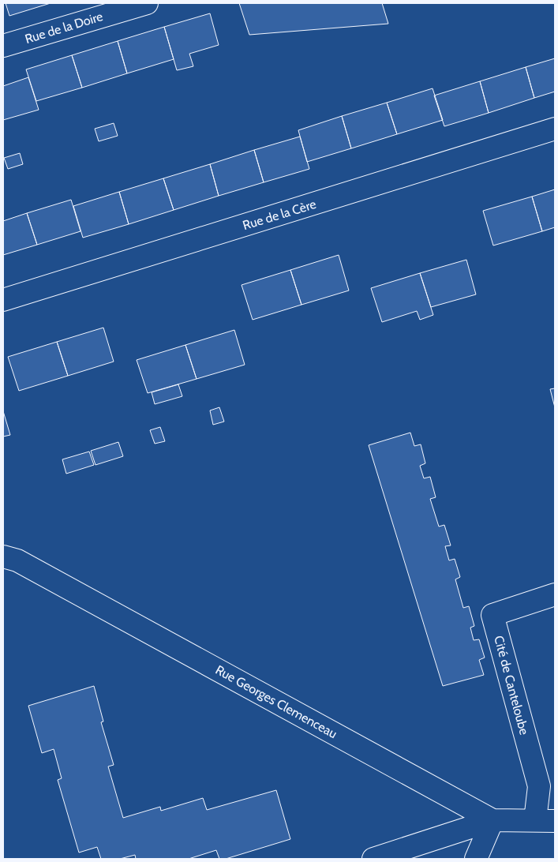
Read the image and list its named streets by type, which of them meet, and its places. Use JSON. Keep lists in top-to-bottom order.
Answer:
{
  "streets": {
    "street": [
      "Rue de la Doire",
      "Rue de la Cère",
      "Cité de Canteloube",
      "Rue Georges Clemenceau"
    ]
  },
  "crossings": [
    ["Cité de Canteloube", "Rue Georges Clemenceau"]
  ]
}
